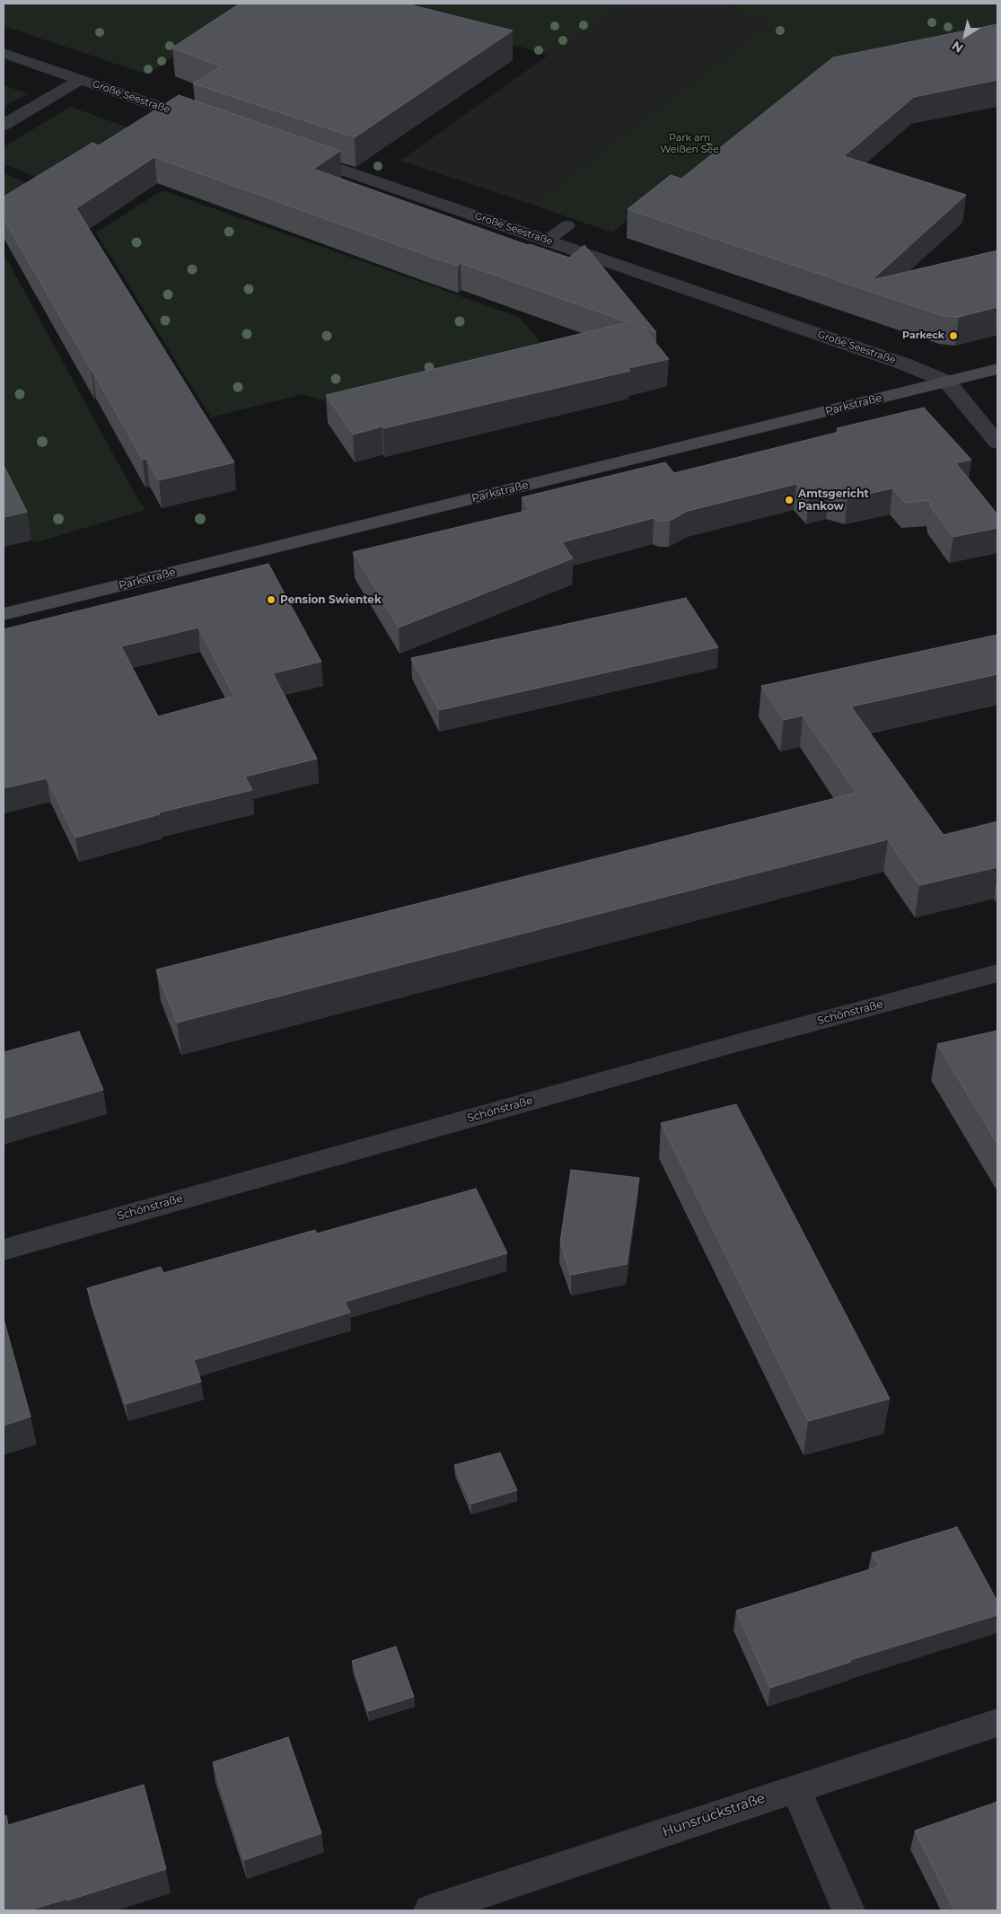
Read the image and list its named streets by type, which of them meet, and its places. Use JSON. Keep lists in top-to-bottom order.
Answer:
{
  "streets": {
    "street": [
      "Große Seestraße",
      "Parkstraße",
      "Schönstraße",
      "Hunsrückstraße"
    ]
  },
  "crossings": [
    ["Große Seestraße", "Parkstraße"]
  ],
  "parks": ["Park am Weißen See"],
  "places": ["Parkeck", "Amtsgericht Pankow", "Pension Swientek"],
  "north": "bottom left"
}
